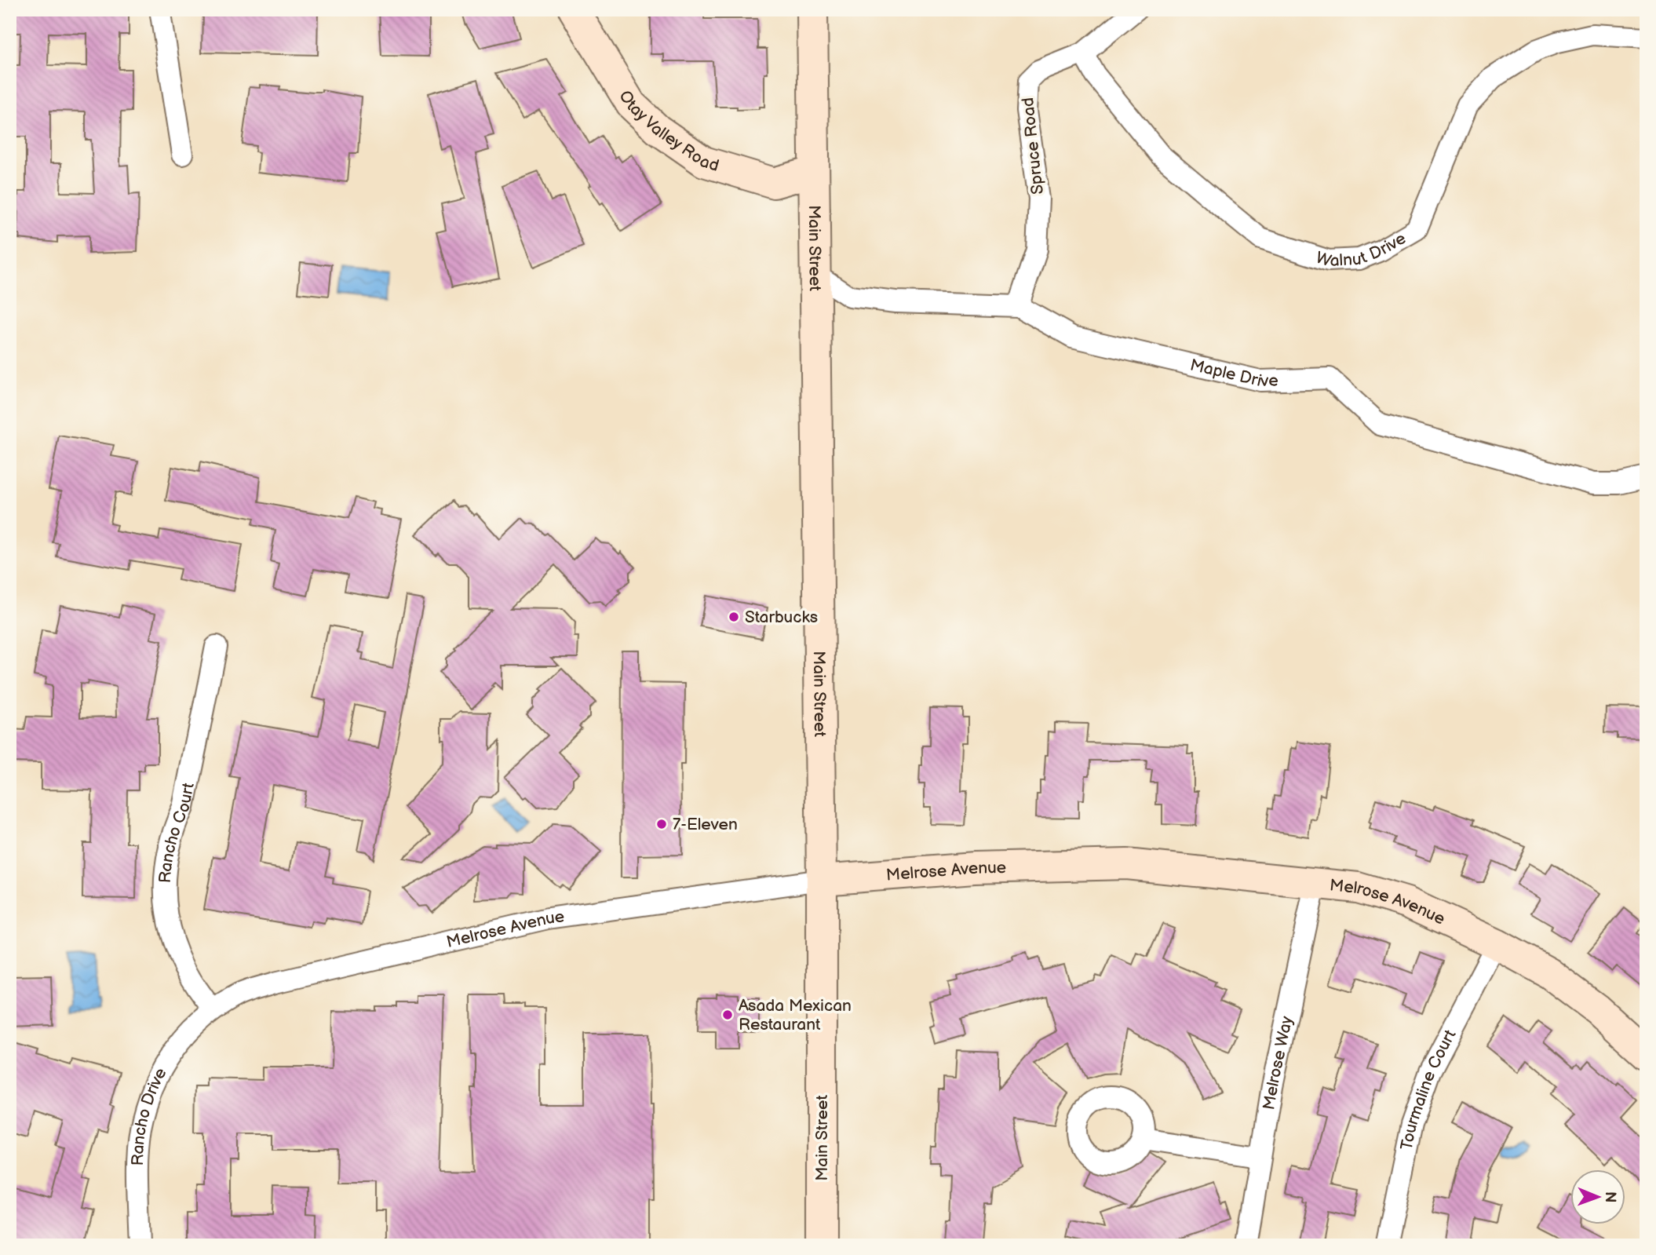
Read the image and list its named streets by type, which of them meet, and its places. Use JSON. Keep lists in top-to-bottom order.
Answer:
{
  "streets": {
    "main road": ["Otay Valley Road", "Main Street", "Melrose Avenue"],
    "street": [
      "Spruce Road",
      "Walnut Drive",
      "Maple Drive",
      "Rancho Court",
      "Melrose Way",
      "Tourmaline Court",
      "Rancho Drive"
    ]
  },
  "crossings": [
    ["Otay Valley Road", "Main Street"],
    ["Spruce Road", "Walnut Drive"],
    ["Spruce Road", "Maple Drive"],
    ["Main Street", "Maple Drive"],
    ["Main Street", "Melrose Avenue"],
    ["Rancho Court", "Melrose Avenue"],
    ["Rancho Court", "Rancho Drive"],
    ["Melrose Avenue", "Melrose Way"],
    ["Melrose Avenue", "Tourmaline Court"],
    ["Melrose Avenue", "Rancho Drive"]
  ],
  "places": ["Starbucks", "7-Eleven", "Asada Mexican Restaurant"],
  "north": "right"
}
